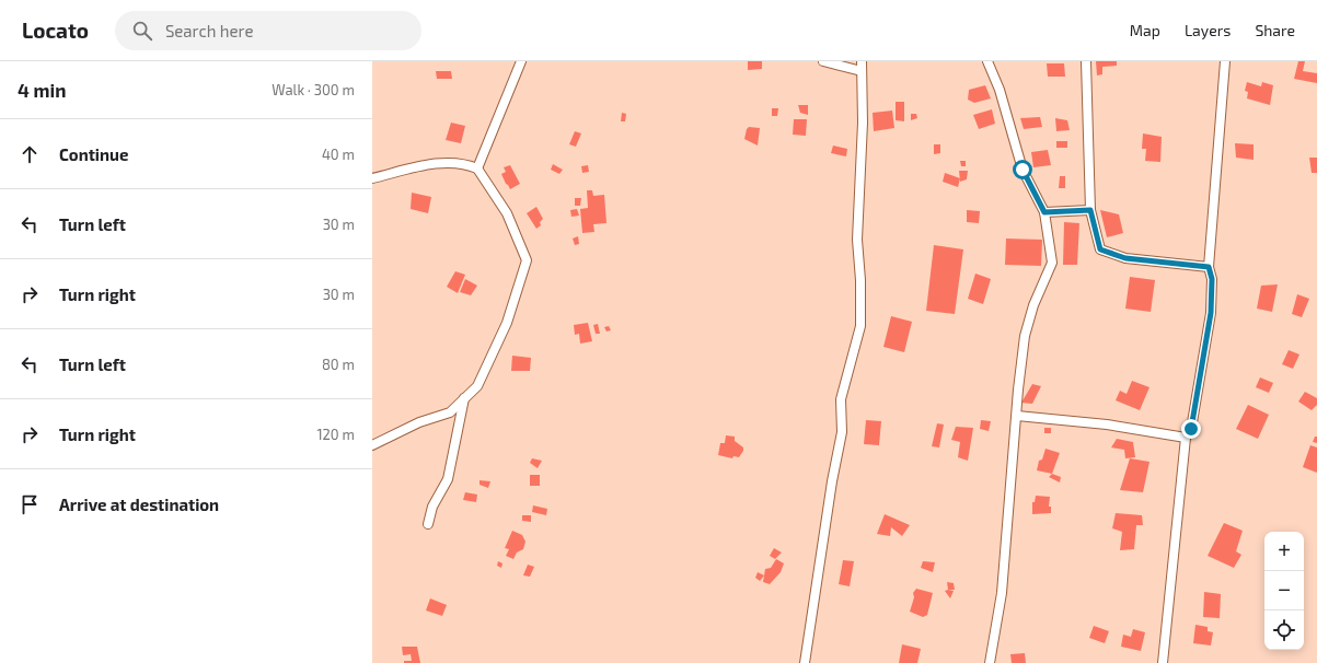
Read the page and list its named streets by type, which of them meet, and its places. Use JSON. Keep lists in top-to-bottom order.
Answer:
{
  "page": {
    "header": "Locato",
    "search": "Search here",
    "nav": ["Map", "Layers", "Share"],
    "heading": ["4 min", "Walk · 300 m"],
    "list": [
      ["Continue", "40 m"],
      ["Turn left", "30 m"],
      ["Turn right", "30 m"],
      ["Turn left", "80 m"],
      ["Turn right", "120 m"],
      "Arrive at destination"
    ],
    "map_buttons": ["+", "−"]
  }
}
